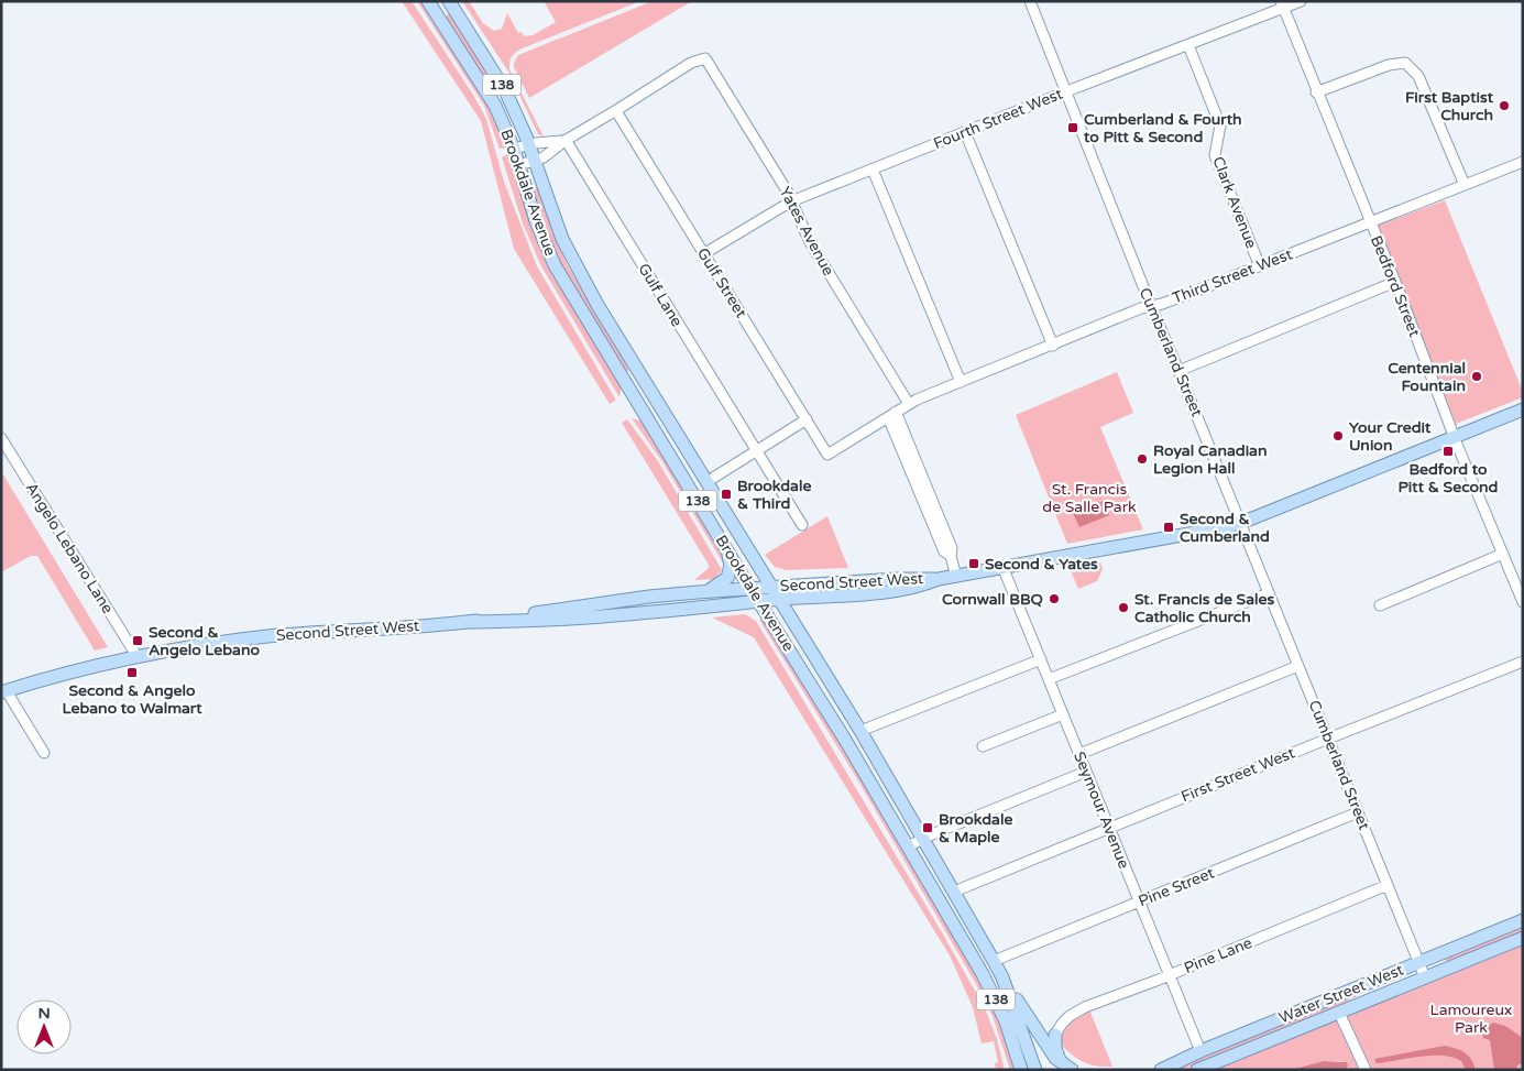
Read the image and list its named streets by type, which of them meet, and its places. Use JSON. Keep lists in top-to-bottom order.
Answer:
{
  "streets": {
    "main road": [
      "138",
      "Brookdale Avenue",
      "Second Street West",
      "Water Street West"
    ],
    "street": [
      "Fourth Street West",
      "Clark Avenue",
      "Yates Avenue",
      "Third Street West",
      "Gulf Street",
      "Bedford Street",
      "Gulf Lane",
      "Cumberland Street",
      "Angelo Lebano Lane",
      "First Street West",
      "Seymour Avenue",
      "Pine Street",
      "Pine Lane"
    ]
  },
  "crossings": [
    ["Fourth Street West", "Clark Avenue"],
    ["Fourth Street West", "Yates Avenue"],
    ["Fourth Street West", "Gulf Street"],
    ["Fourth Street West", "Bedford Street"],
    ["Fourth Street West", "Cumberland Street"],
    ["Brookdale Avenue", "Second Street West"],
    ["Brookdale Avenue", "First Street West"],
    ["Brookdale Avenue", "Pine Street"],
    ["Clark Avenue", "Third Street West"],
    ["Yates Avenue", "Third Street West"],
    ["Yates Avenue", "Gulf Street"],
    ["Third Street West", "Gulf Street"],
    ["Third Street West", "Bedford Street"],
    ["Third Street West", "Cumberland Street"],
    ["Bedford Street", "Second Street West"],
    ["Cumberland Street", "Second Street West"],
    ["Cumberland Street", "First Street West"],
    ["Cumberland Street", "Pine Street"],
    ["Cumberland Street", "Pine Lane"],
    ["Cumberland Street", "Water Street West"],
    ["Angelo Lebano Lane", "Second Street West"],
    ["Second Street West", "Seymour Avenue"],
    ["First Street West", "Seymour Avenue"],
    ["Seymour Avenue", "Pine Street"],
    ["Seymour Avenue", "Pine Lane"],
    ["Seymour Avenue", "Water Street West"]
  ],
  "parks": ["St. Francis de Salle Park", "Lamoureux Park"],
  "places": {
    "other": [
      "First Baptist Church",
      "Centennial Fountain",
      "Your Credit Union",
      "Royal Canadian Legion Hall",
      "Cornwall BBQ",
      "St. Francis de Sales Catholic Church"
    ],
    "transit": [
      "Cumberland & Fourth to Pitt & Second",
      "Bedford to Pitt & Second",
      "Brookdale & Third",
      "Second & Cumberland",
      "Second & Yates",
      "Second & Angelo Lebano",
      "Second & Angelo Lebano to Walmart",
      "Brookdale & Maple"
    ]
  },
  "north": "top"
}
